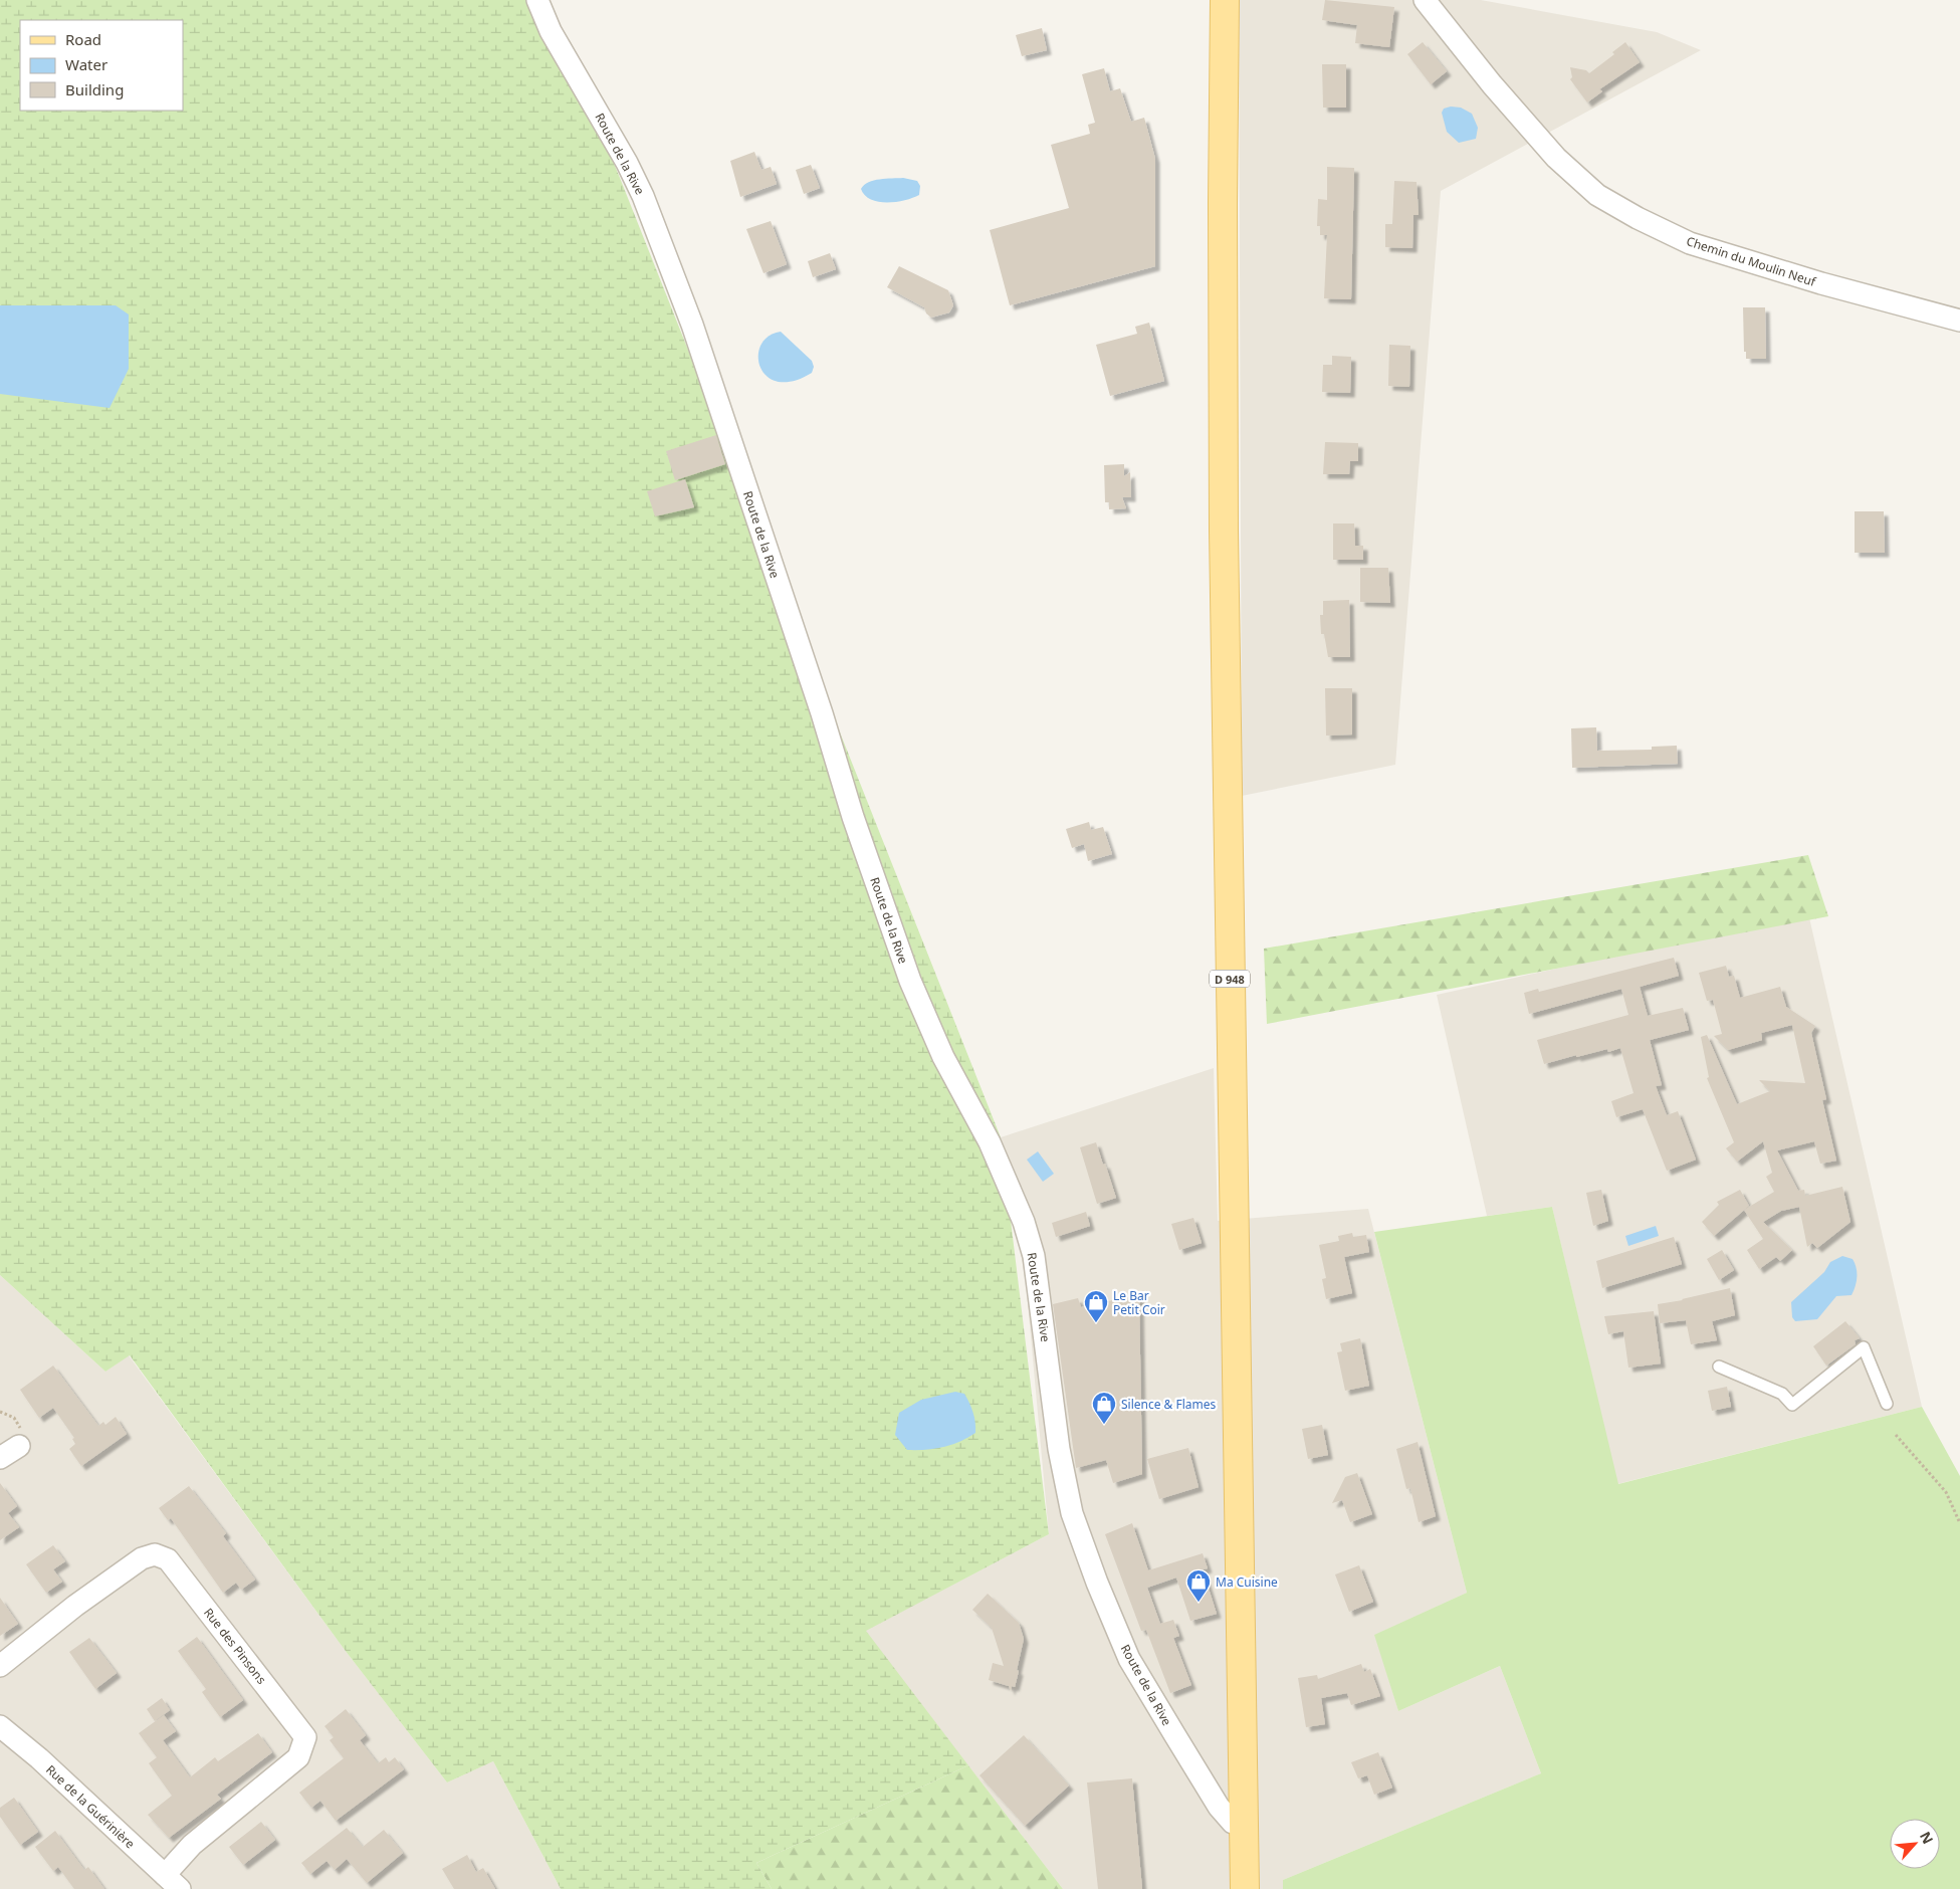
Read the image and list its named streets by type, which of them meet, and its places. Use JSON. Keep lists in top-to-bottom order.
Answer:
{
  "streets": {
    "main road": ["D 948"],
    "street": [
      "Route de la Rive",
      "Chemin du Moulin Neuf",
      "Rue des Pinsons",
      "Rue de la Guérinière"
    ]
  },
  "crossings": [
    ["Route de la Rive", "D 948"],
    ["Rue des Pinsons", "Rue de la Guérinière"]
  ],
  "places": {
    "shop": ["Le Bar Petit Coir", "Silence & Flames", "Ma Cuisine"]
  },
  "legend": ["Road", "Water", "Building"],
  "north": "top right"
}
